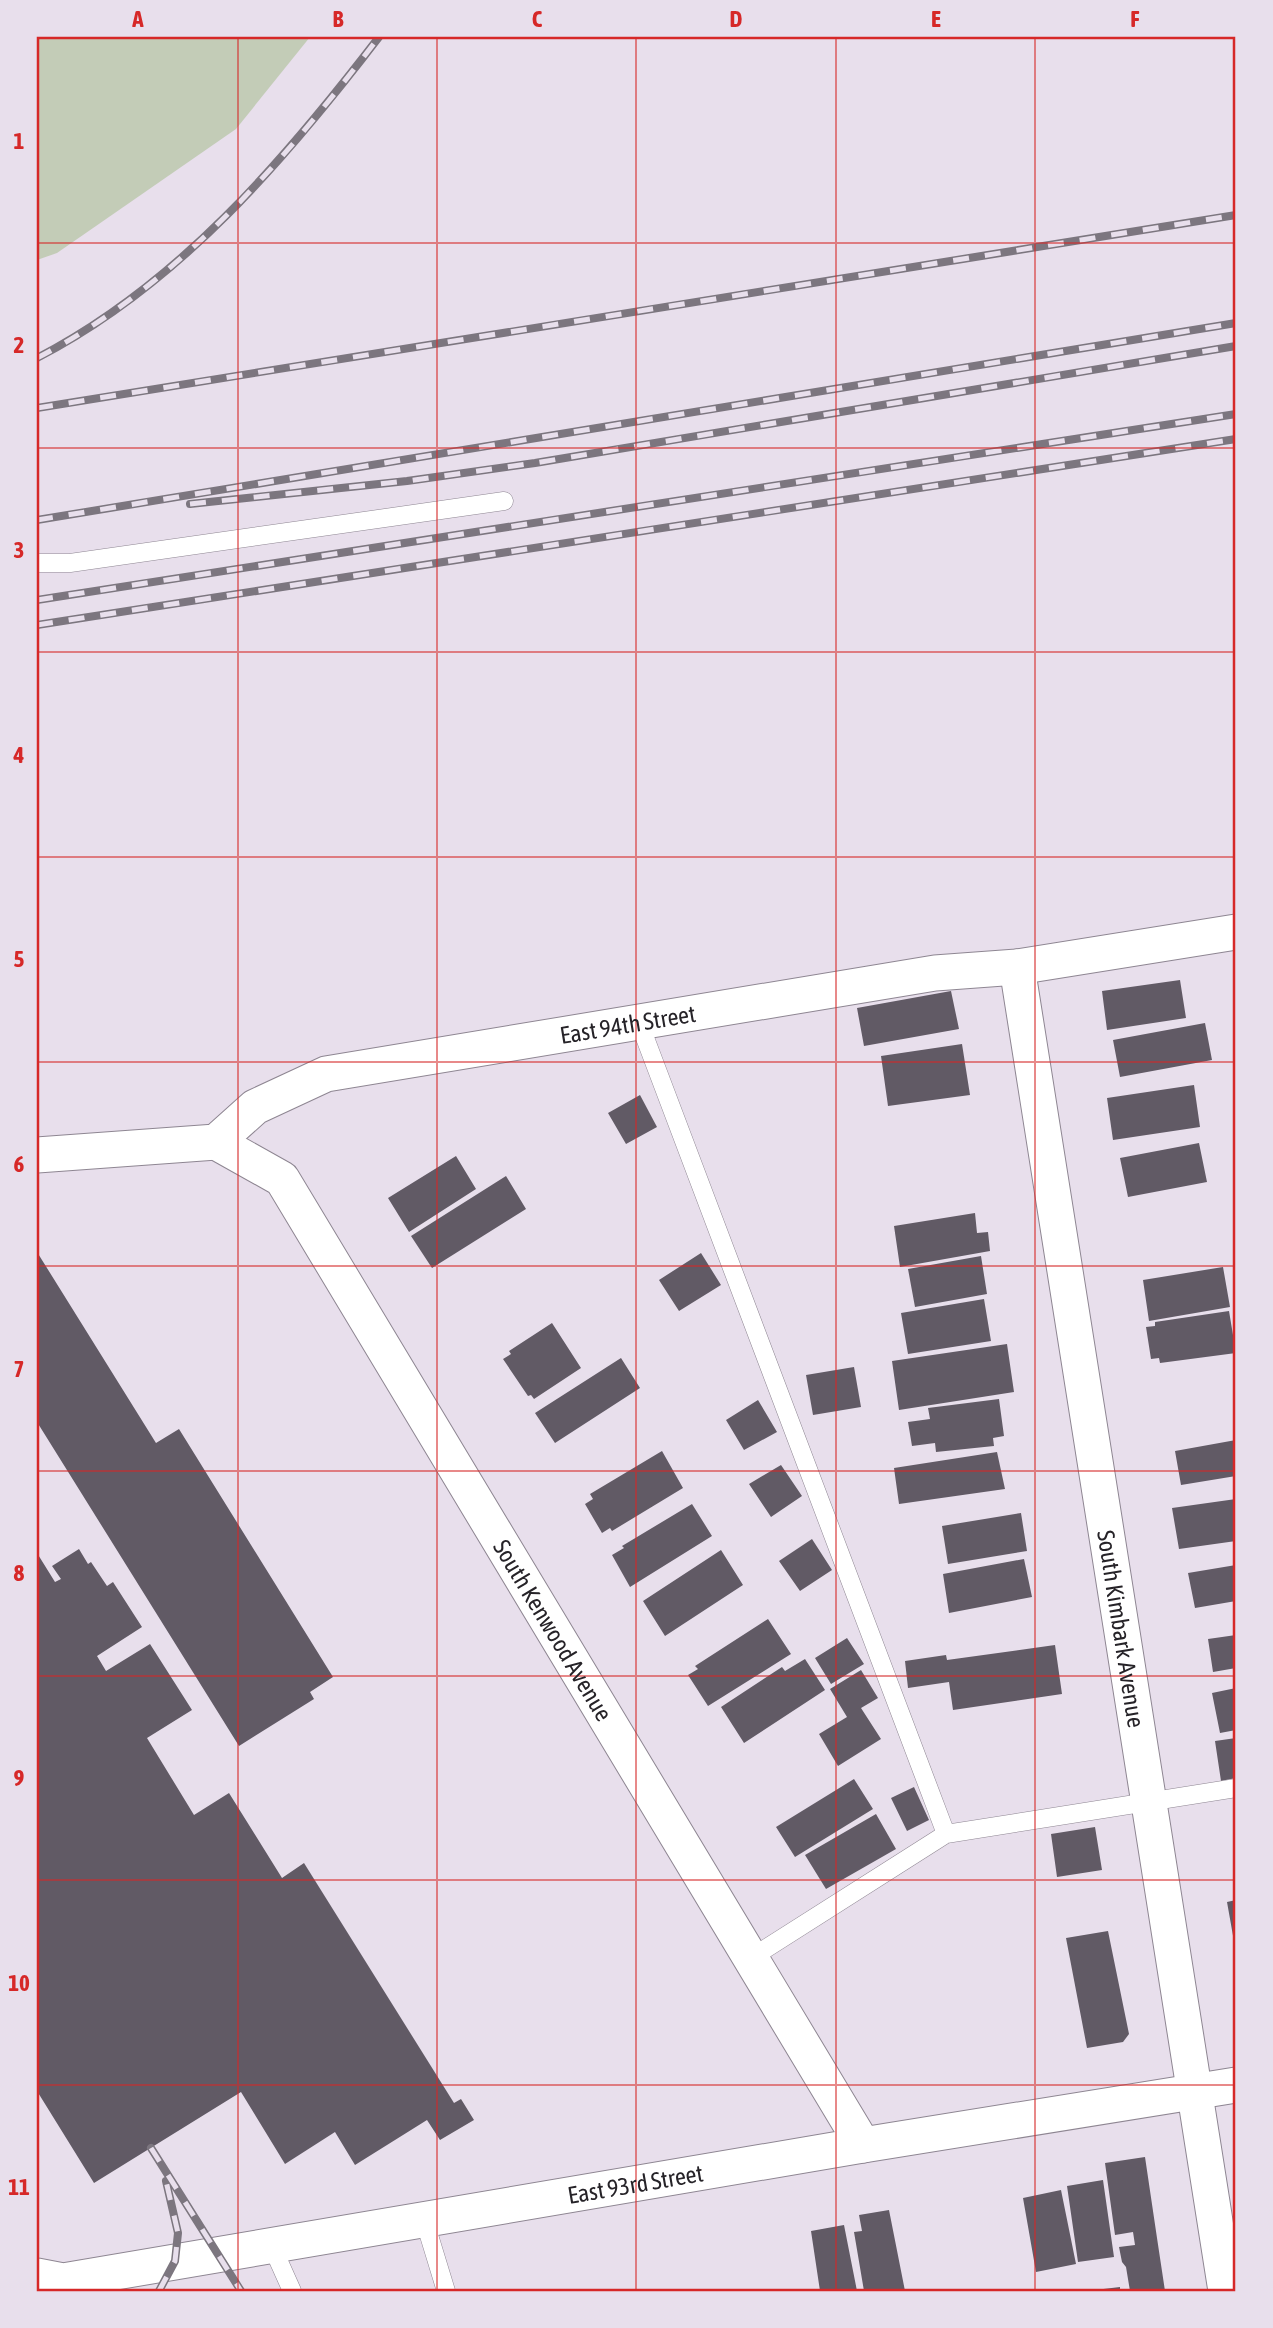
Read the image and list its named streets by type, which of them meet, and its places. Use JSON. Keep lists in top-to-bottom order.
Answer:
{
  "streets": {
    "street": [
      "East 94th Street",
      "South Kenwood Avenue",
      "South Kimbark Avenue",
      "East 93rd Street"
    ]
  },
  "crossings": [
    ["East 94th Street", "South Kenwood Avenue"],
    ["East 94th Street", "South Kimbark Avenue"],
    ["South Kenwood Avenue", "East 93rd Street"],
    ["South Kimbark Avenue", "East 93rd Street"]
  ],
  "grid": {
    "columns": [
      "A",
      "B",
      "C",
      "D",
      "E",
      "F"
    ],
    "rows": [
      "1",
      "2",
      "3",
      "4",
      "5",
      "6",
      "7",
      "8",
      "9",
      "10",
      "11"
    ]
  }
}
